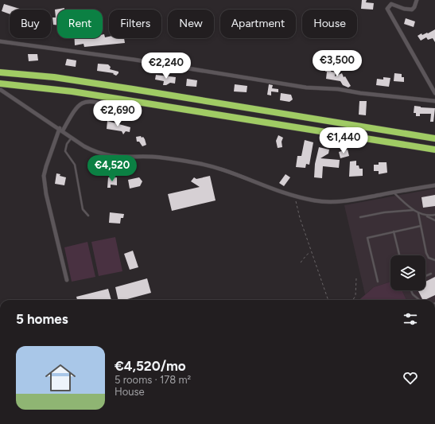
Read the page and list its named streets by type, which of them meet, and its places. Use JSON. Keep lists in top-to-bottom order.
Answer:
{
  "page": {
    "chip": [
      "Buy",
      "Rent",
      "Filters",
      "New",
      "Apartment",
      "House"
    ],
    "price": [
      "€3,500",
      "€2,240",
      "€2,690",
      "€1,440",
      "€4,520"
    ],
    "heading": "5 homes",
    "list": [
      {
        "name": "€4,520/mo",
        "note": "5 rooms · 178 m² · House"
      }
    ]
  }
}
